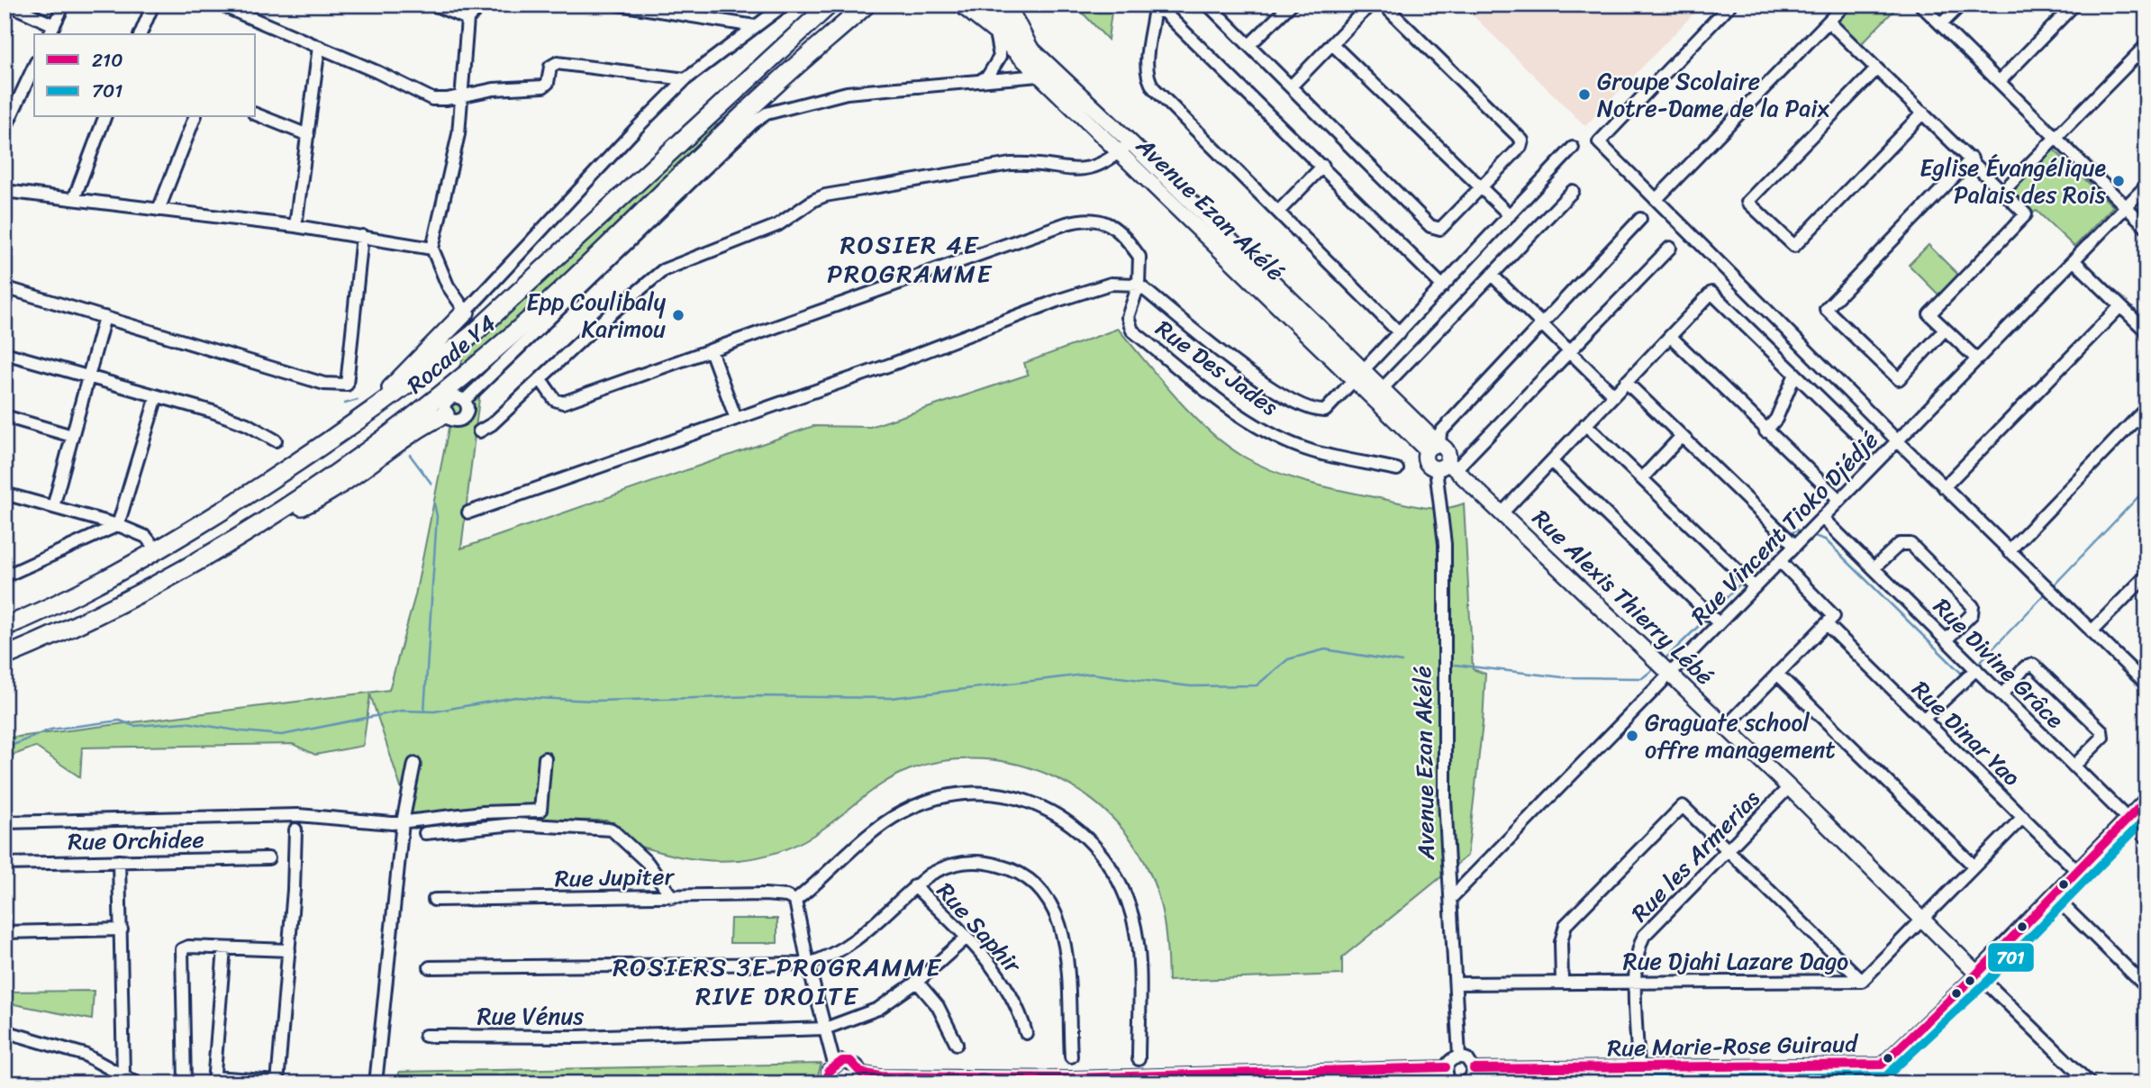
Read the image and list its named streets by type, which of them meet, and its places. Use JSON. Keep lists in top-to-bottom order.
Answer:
{
  "streets": {
    "highway": ["Rocade Y4"],
    "main road": ["Avenue Ezan Akélé", "Rue Alexis Thierry Lébé", "Rue Marie-Rose Guiraud"],
    "street": [
      "Rue Des Jades",
      "Rue Vincent Tioko Djédjé",
      "Rue Divine Grâce",
      "Rue Dinar Yao",
      "Rue Orchidee",
      "Rue les Armerias",
      "Rue Jupiter",
      "Rue Saphir",
      "Rue Djahi Lazare Dago",
      "Rue Vénus"
    ]
  },
  "crossings": [
    ["Avenue Ezan Akélé", "Rue Vincent Tioko Djédjé"],
    ["Avenue Ezan Akélé", "Rue Alexis Thierry Lébé"],
    ["Avenue Ezan Akélé", "Rue Djahi Lazare Dago"],
    ["Rue Vincent Tioko Djédjé", "Rue Alexis Thierry Lébé"],
    ["Rue Vincent Tioko Djédjé", "Rue Divine Grâce"],
    ["Rue Alexis Thierry Lébé", "Rue les Armerias"],
    ["Rue Alexis Thierry Lébé", "Rue Djahi Lazare Dago"],
    ["Rue Alexis Thierry Lébé", "Rue Marie-Rose Guiraud"],
    ["Rue Divine Grâce", "Rue Marie-Rose Guiraud"],
    ["Rue Dinar Yao", "Rue Djahi Lazare Dago"],
    ["Rue Dinar Yao", "Rue Marie-Rose Guiraud"],
    ["Rue les Armerias", "Rue Djahi Lazare Dago"],
    ["Rue les Armerias", "Rue Marie-Rose Guiraud"],
    ["Rue Saphir", "Rue Vénus"]
  ],
  "districts": ["ROSIER 4E PROGRAMME", "ROSIERS 3E PROGRAMME RIVE DROITE"],
  "places": [
    "Groupe Scolaire Notre-Dame de la Paix",
    "Eglise Évangélique Palais des Rois",
    "Epp Coulibaly Karimou",
    "Graguate school offre management"
  ],
  "lines": ["transit line 210", "transit line 701"],
  "legend": ["210", "701"]
}
